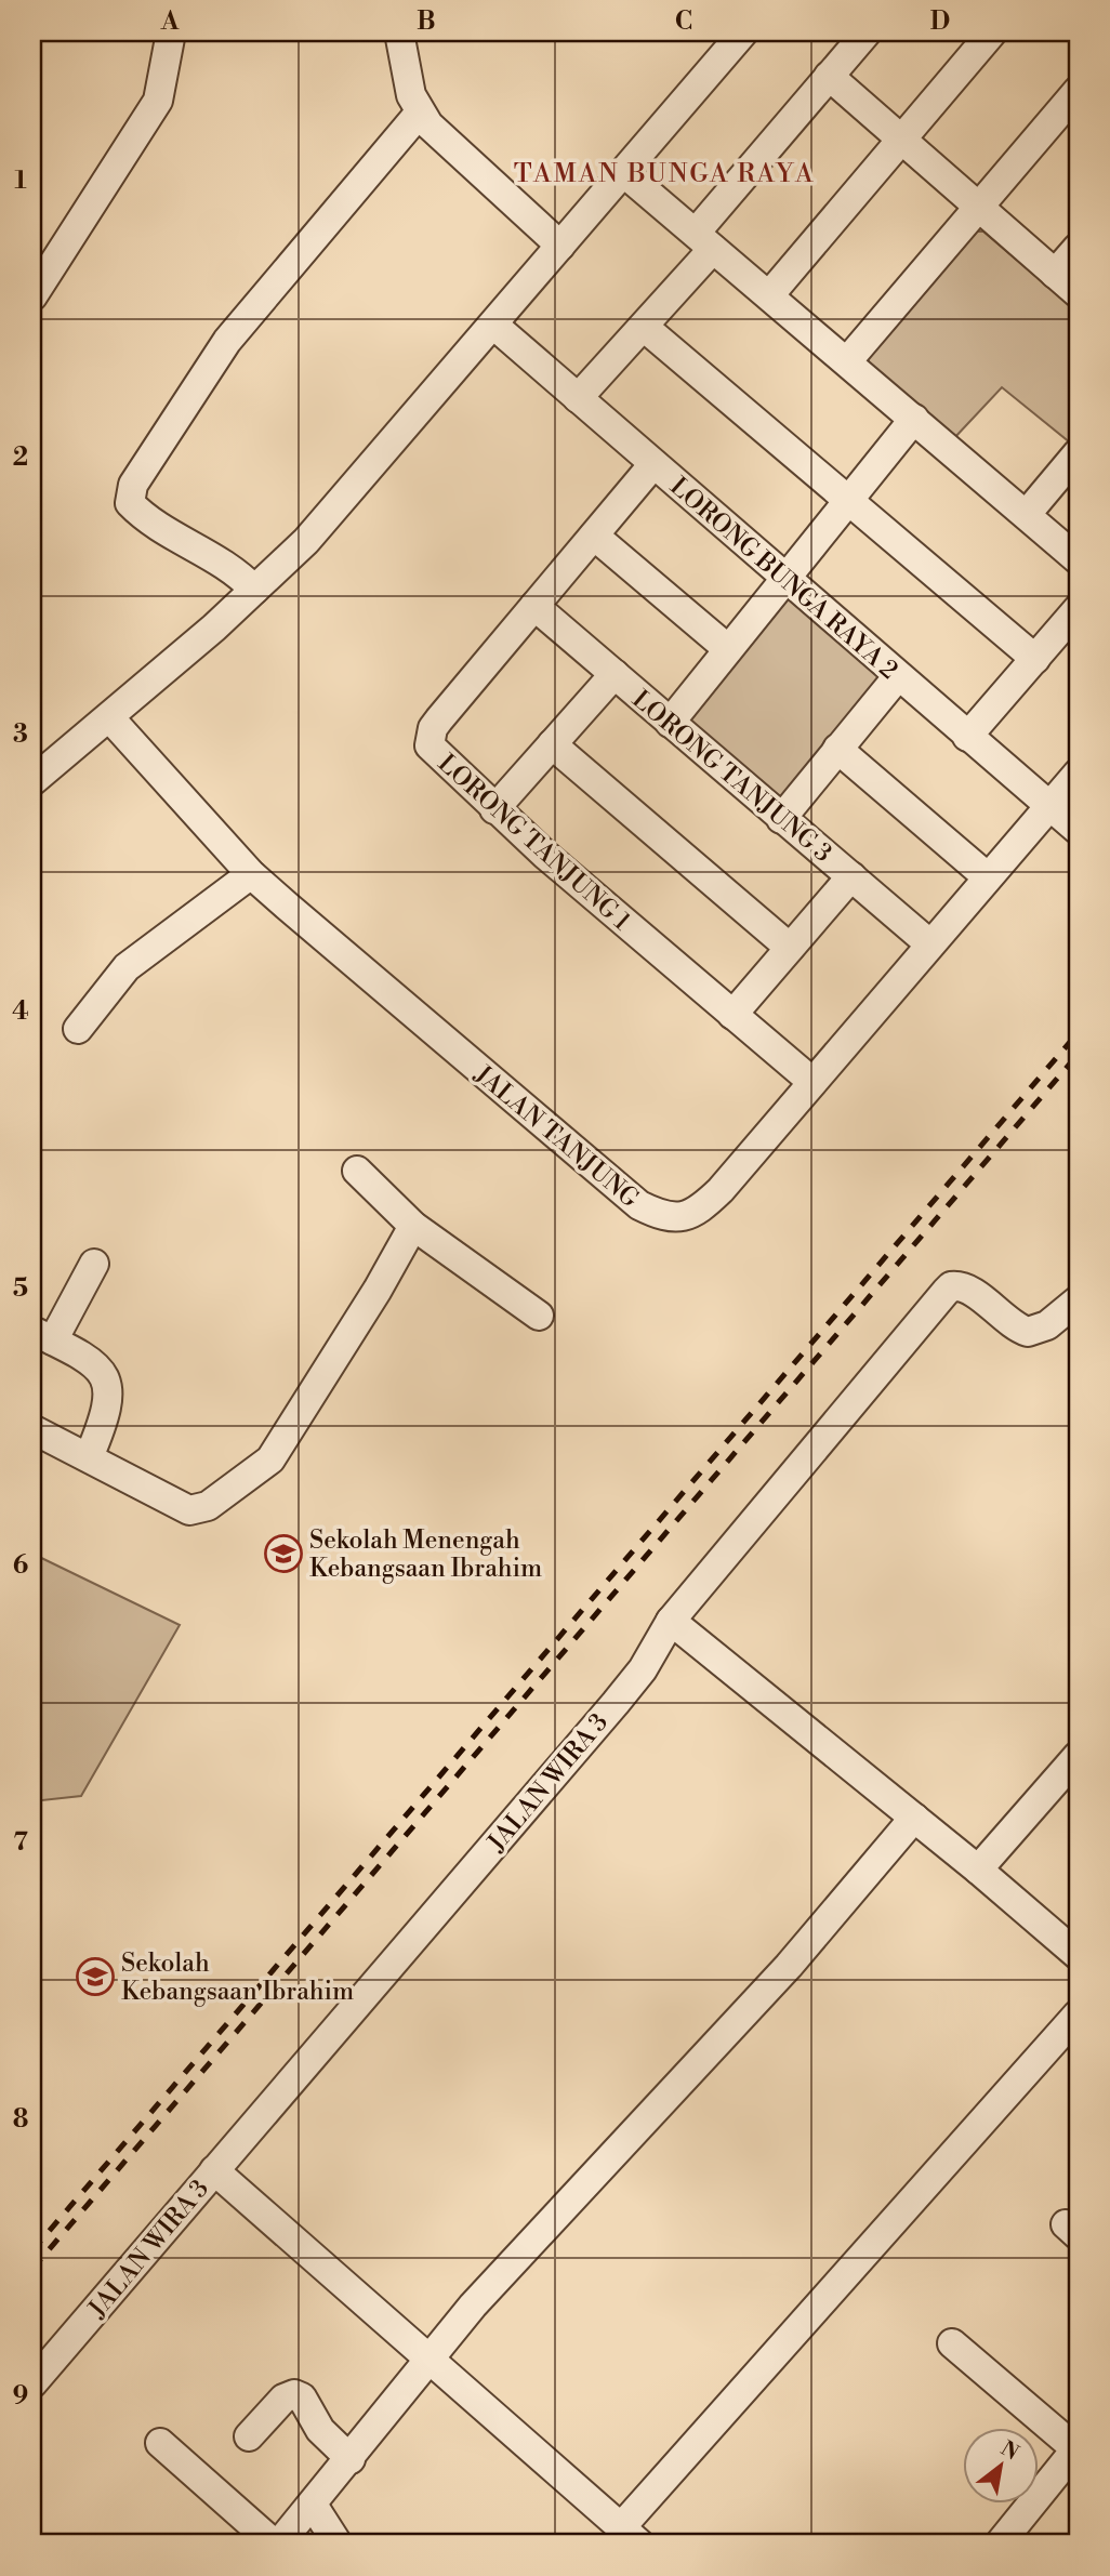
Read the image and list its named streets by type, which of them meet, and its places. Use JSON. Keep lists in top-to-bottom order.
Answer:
{
  "streets": {
    "street": [
      "LORONG BUNGA RAYA 2",
      "LORONG TANJUNG 3",
      "LORONG TANJUNG 1",
      "JALAN TANJUNG",
      "JALAN WIRA 3"
    ]
  },
  "crossings": [
    ["LORONG BUNGA RAYA 2", "LORONG TANJUNG 1"],
    ["LORONG BUNGA RAYA 2", "JALAN TANJUNG"],
    ["LORONG TANJUNG 3", "LORONG TANJUNG 1"],
    ["LORONG TANJUNG 3", "JALAN TANJUNG"],
    ["LORONG TANJUNG 1", "JALAN TANJUNG"]
  ],
  "districts": ["TAMAN BUNGA RAYA"],
  "places": {
    "school or university": ["Sekolah Menengah Kebangsaan Ibrahim", "Sekolah Kebangsaan Ibrahim"]
  },
  "north": "top right",
  "grid": {
    "columns": [
      "A",
      "B",
      "C",
      "D"
    ],
    "rows": [
      "1",
      "2",
      "3",
      "4",
      "5",
      "6",
      "7",
      "8",
      "9"
    ]
  }
}
